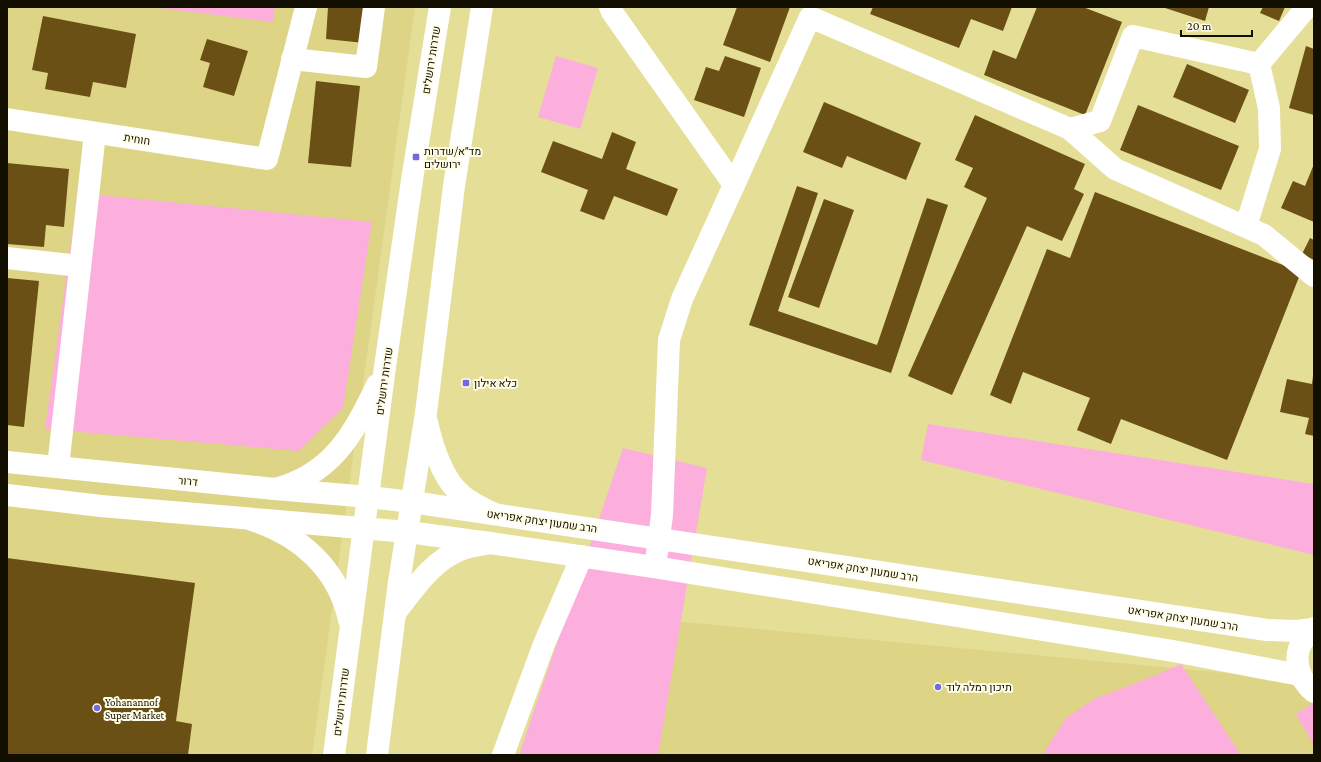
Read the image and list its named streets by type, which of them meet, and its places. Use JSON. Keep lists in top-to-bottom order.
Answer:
{
  "streets": {
    "street": [
      "שדרות ירושלים",
      "חוחית",
      "דרור",
      "הרב שמעון יצחק אפריאט"
    ]
  },
  "crossings": [
    ["שדרות ירושלים", "דרור"],
    ["שדרות ירושלים", "הרב שמעון יצחק אפריאט"],
    ["דרור", "הרב שמעון יצחק אפריאט"]
  ],
  "places": {
    "transit": ["מד״א/שדרות ירושלים", "כלא אילון"],
    "other": ["תיכון רמלה לוד", "Yohanannof Super Market"]
  },
  "scale_bar": "20 m"
}
